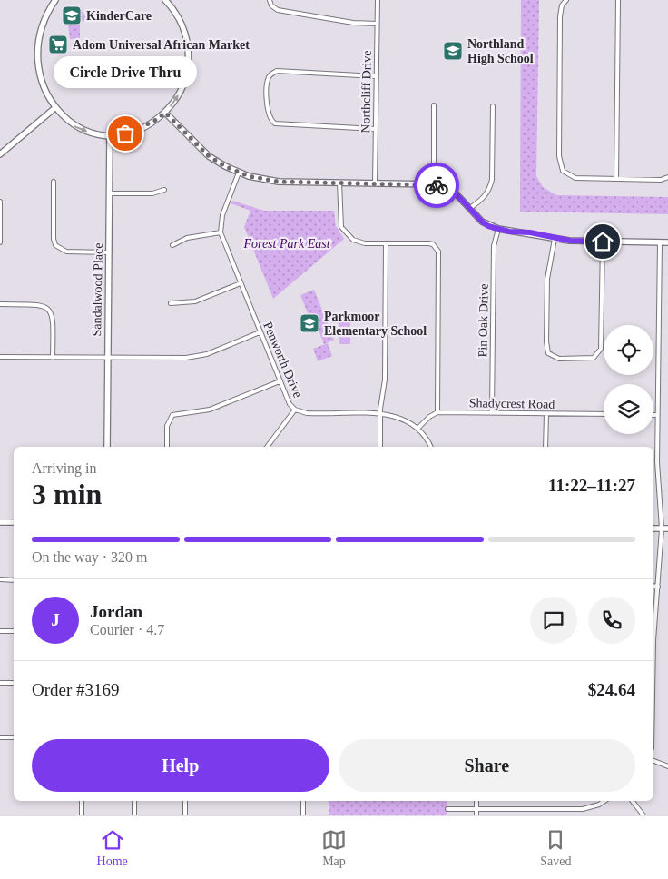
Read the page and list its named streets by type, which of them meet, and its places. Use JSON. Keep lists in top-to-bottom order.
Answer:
{
  "streets": {
    "street": [
      "Northcliff Drive",
      "Sandalwood Place",
      "Pin Oak Drive",
      "Penworth Drive",
      "Shadycrest Road"
    ]
  },
  "crossings": [
    ["Pin Oak Drive", "Shadycrest Road"]
  ],
  "parks": ["Forest Park East"],
  "places": {
    "school or university": ["KinderCare", "Northland High School", "Parkmoor Elementary School"],
    "supermarket": ["Adom Universal African Market"],
    "other": ["Circle Drive Thru"]
  },
  "page": {
    "bubble": "Circle Drive Thru",
    "heading": ["3 min", "Arriving in", "11:22–11:27"],
    "panel": [
      "Jordan",
      "Courier · 4.7",
      "Order #3169",
      "$24.64"
    ],
    "bar": "On the way · 320 m",
    "round": "J",
    "buttons": ["Help", "Share"],
    "tabs": ["Home", "Map", "Saved"]
  }
}
